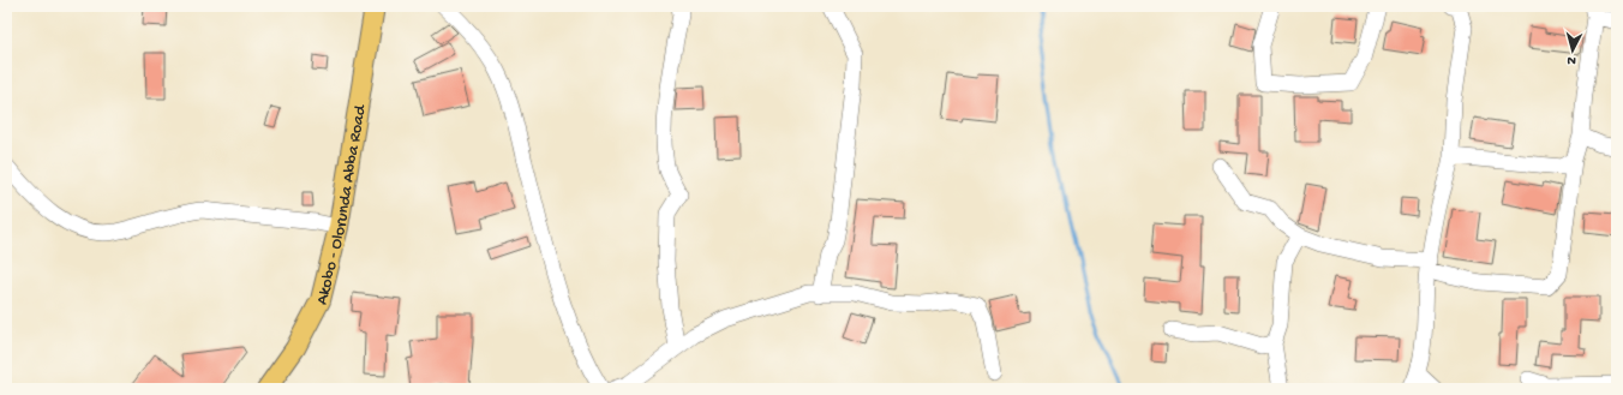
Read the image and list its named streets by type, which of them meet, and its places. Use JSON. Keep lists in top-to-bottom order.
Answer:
{
  "streets": {
    "main road": ["Akobo - Olorunda Abba Road"]
  },
  "north": "bottom"
}
